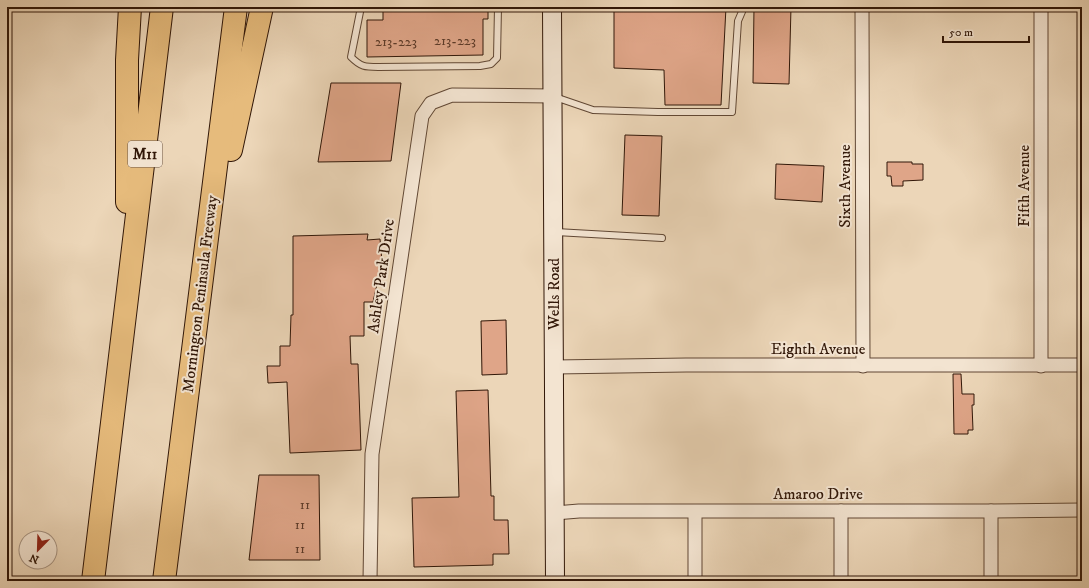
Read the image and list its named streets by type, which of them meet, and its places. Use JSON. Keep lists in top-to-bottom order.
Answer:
{
  "streets": {
    "highway": ["M11", "Mornington Peninsula Freeway"],
    "main road": ["Wells Road"],
    "street": [
      "Sixth Avenue",
      "Fifth Avenue",
      "Ashley Park Drive",
      "Eighth Avenue",
      "Amaroo Drive"
    ]
  },
  "crossings": [
    ["Sixth Avenue", "Eighth Avenue"],
    ["Fifth Avenue", "Eighth Avenue"],
    ["Ashley Park Drive", "Wells Road"],
    ["Wells Road", "Eighth Avenue"],
    ["Wells Road", "Amaroo Drive"]
  ],
  "house_numbers": [
    "213-223",
    "213-223",
    "11",
    "11",
    "11"
  ],
  "scale_bar": "50 m",
  "north": "bottom left"
}
